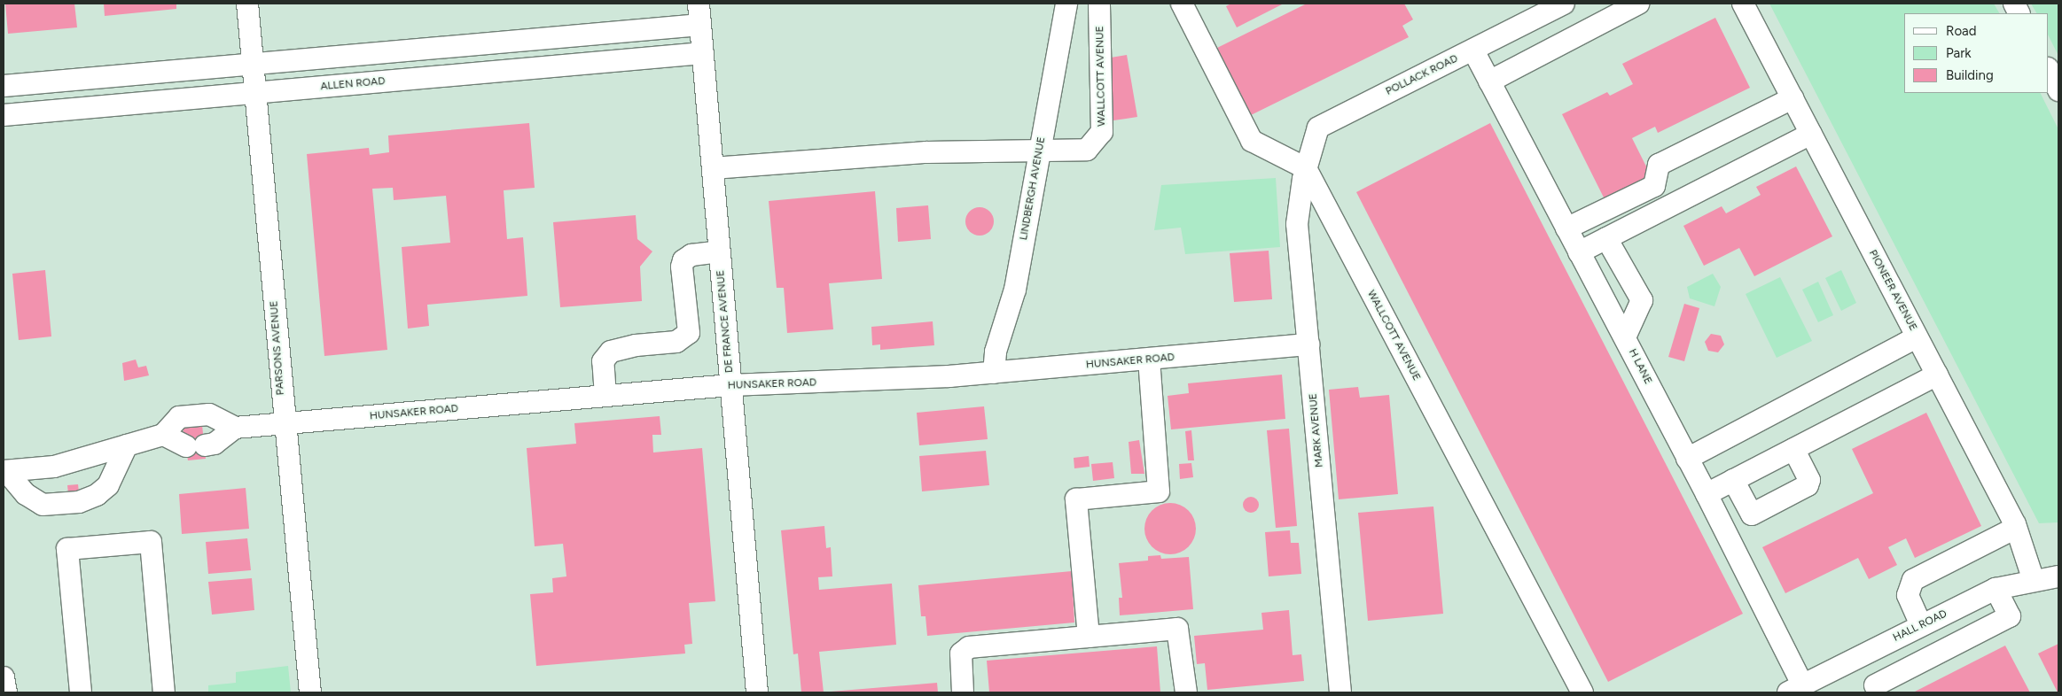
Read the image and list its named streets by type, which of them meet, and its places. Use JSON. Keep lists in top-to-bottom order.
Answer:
{
  "streets": {
    "street": [
      "POLLACK ROAD",
      "WALLCOTT AVENUE",
      "ALLEN ROAD",
      "LINDBERGH AVENUE",
      "PIONEER AVENUE",
      "DE FRANCE AVENUE",
      "PARSONS AVENUE",
      "HUNSAKER ROAD",
      "H LANE",
      "MARK AVENUE",
      "HALL ROAD"
    ]
  },
  "crossings": [
    ["POLLACK ROAD", "WALLCOTT AVENUE"],
    ["POLLACK ROAD", "H LANE"],
    ["POLLACK ROAD", "MARK AVENUE"],
    ["WALLCOTT AVENUE", "LINDBERGH AVENUE"],
    ["WALLCOTT AVENUE", "MARK AVENUE"],
    ["ALLEN ROAD", "DE FRANCE AVENUE"],
    ["ALLEN ROAD", "PARSONS AVENUE"],
    ["LINDBERGH AVENUE", "HUNSAKER ROAD"],
    ["PIONEER AVENUE", "HALL ROAD"],
    ["DE FRANCE AVENUE", "HUNSAKER ROAD"],
    ["PARSONS AVENUE", "HUNSAKER ROAD"],
    ["HUNSAKER ROAD", "MARK AVENUE"],
    ["H LANE", "HALL ROAD"]
  ],
  "legend": ["Road", "Park", "Building"]
}
